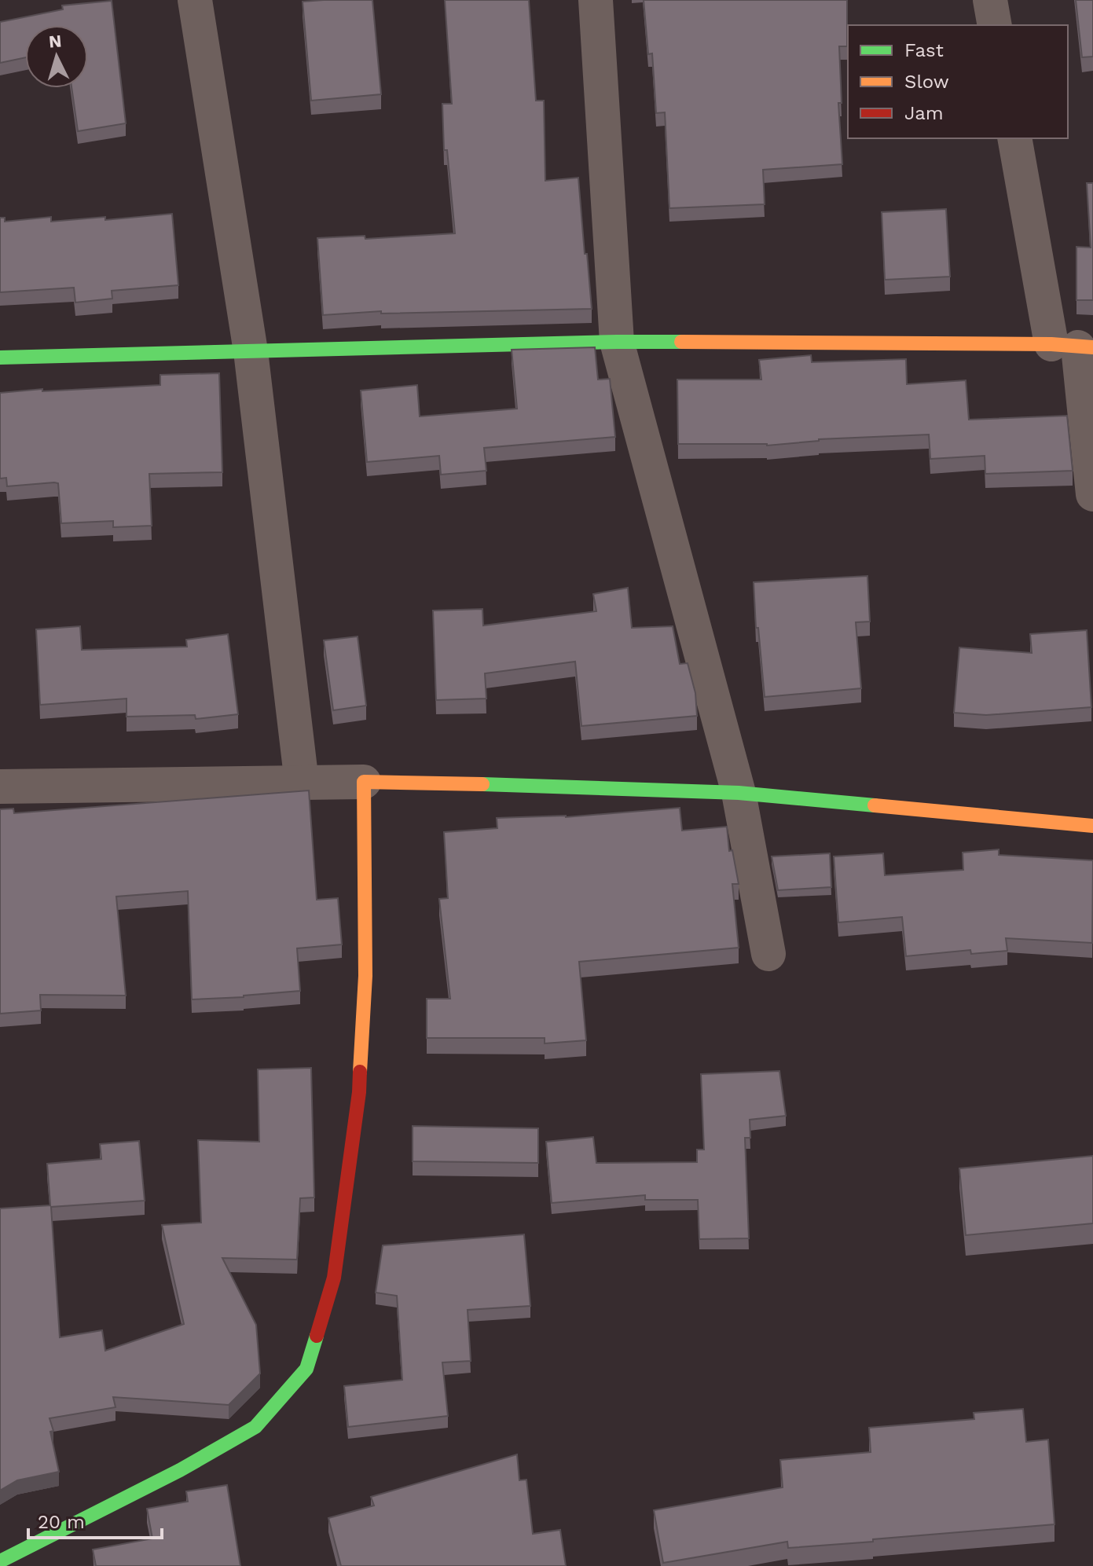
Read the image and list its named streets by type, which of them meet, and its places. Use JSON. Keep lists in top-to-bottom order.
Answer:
{
  "legend": ["Fast", "Slow", "Jam"],
  "scale_bar": "20 m",
  "north": "top"
}
